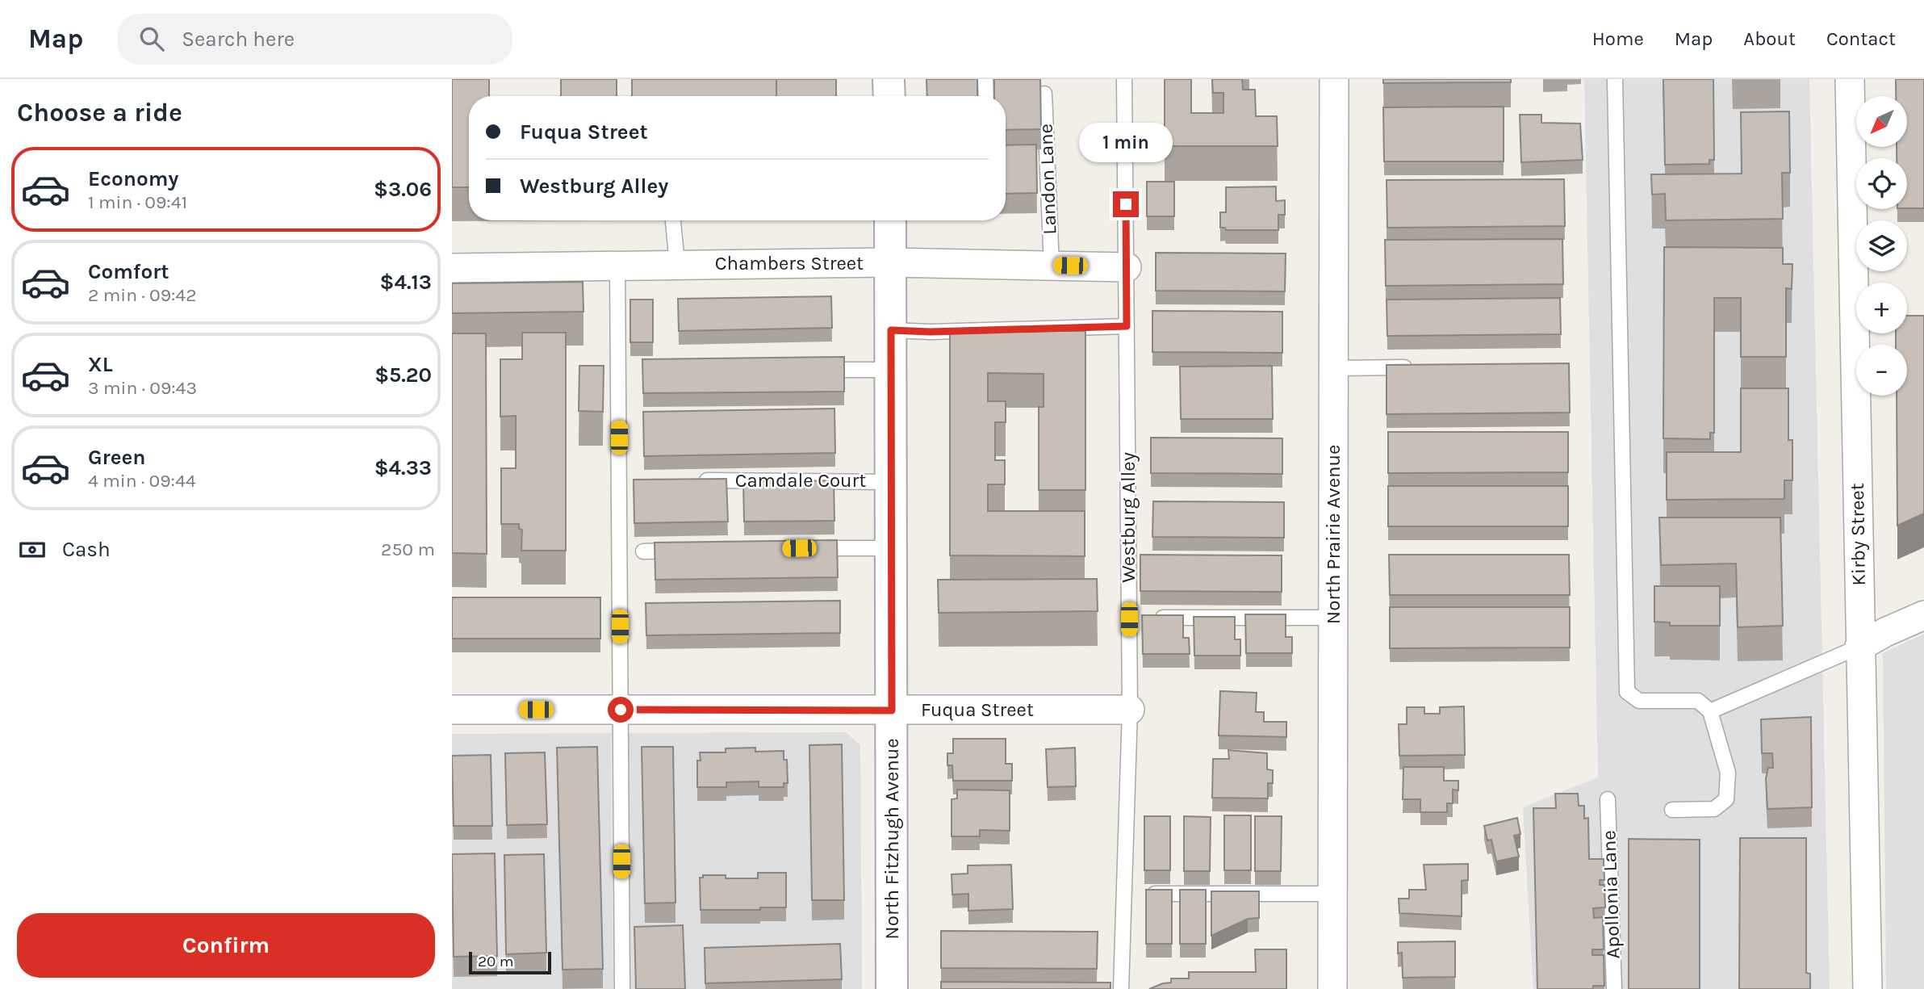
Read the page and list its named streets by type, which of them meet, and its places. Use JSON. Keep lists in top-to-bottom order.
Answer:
{
  "streets": {
    "street": [
      "Chambers Street",
      "North Prairie Avenue",
      "Kirby Street",
      "Fuqua Street",
      "North Fitzhugh Avenue"
    ],
    "lane": [
      "Landon Lane",
      "Camdale Court",
      "Westburg Alley",
      "Apollonia Lane"
    ]
  },
  "crossings": [
    ["Landon Lane", "Chambers Street"],
    ["Chambers Street", "Westburg Alley"],
    ["Chambers Street", "North Fitzhugh Avenue"],
    ["Camdale Court", "North Fitzhugh Avenue"],
    ["Westburg Alley", "Fuqua Street"],
    ["Fuqua Street", "North Fitzhugh Avenue"]
  ],
  "scale_bar": "20 m",
  "north": "bottom left",
  "page": {
    "header": "Map",
    "search": "Search here",
    "nav": [
      "Home",
      "Map",
      "About",
      "Contact"
    ],
    "heading": "Choose a ride",
    "map_buttons": ["+", "−"],
    "banner": ["Fuqua Street", "Westburg Alley"],
    "bubble": "1 min",
    "list": [
      {
        "name": "Economy",
        "note": "1 min · 09:41",
        "value": "$3.06"
      },
      {
        "name": "Comfort",
        "note": "2 min · 09:42",
        "value": "$4.13"
      },
      {
        "name": "XL",
        "note": "3 min · 09:43",
        "value": "$5.20"
      },
      {
        "name": "Green",
        "note": "4 min · 09:44",
        "value": "$4.33"
      }
    ],
    "pay": ["Cash", "250 m"],
    "buttons": "Confirm",
    "scale": "20 m"
  }
}
